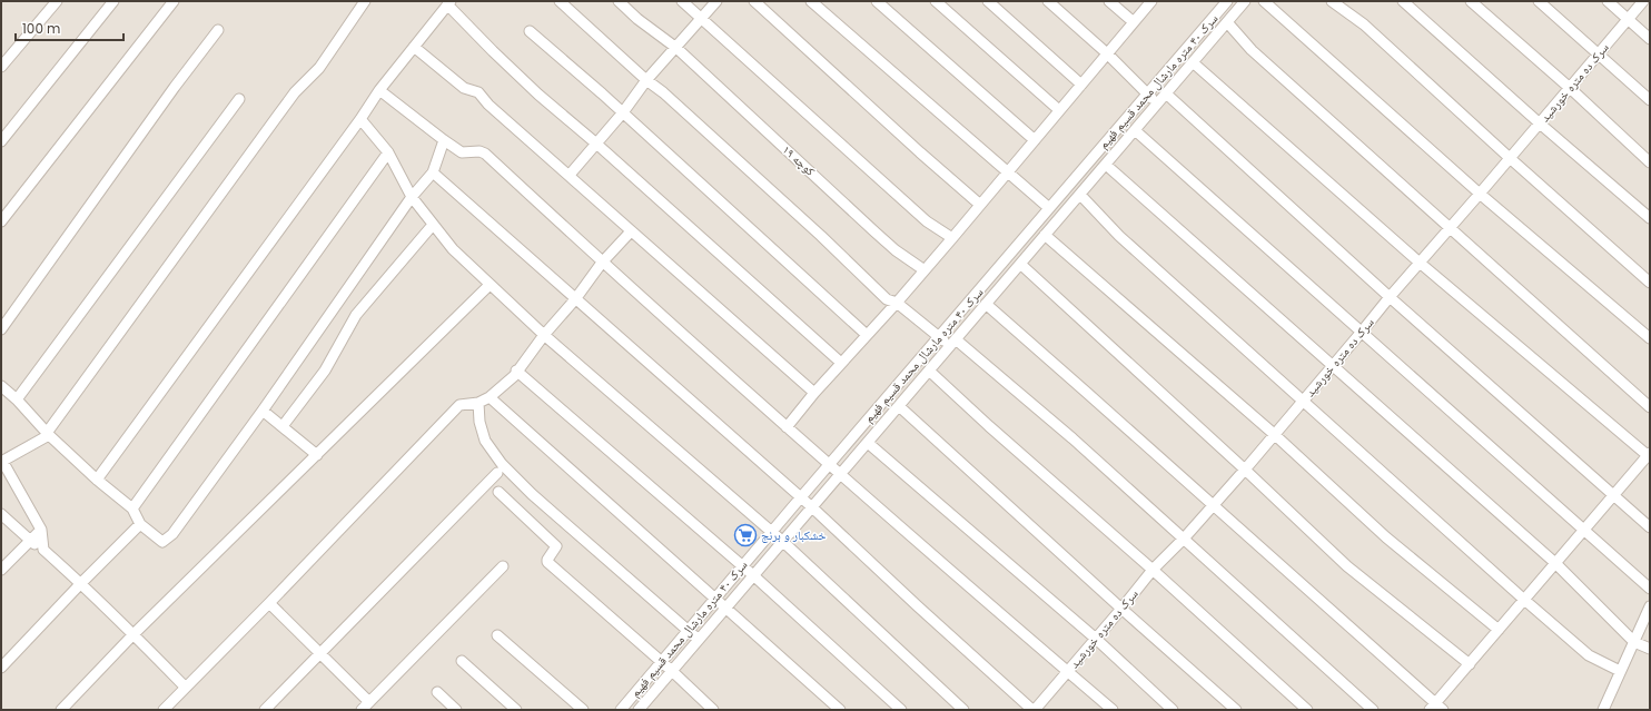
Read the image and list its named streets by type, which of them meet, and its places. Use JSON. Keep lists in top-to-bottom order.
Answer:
{
  "streets": {
    "street": ["سرک ۴۰ متره مارشال محمد قسیم فهیم", "سرک ده متره خورشید", "کوچه ۱۹"]
  },
  "places": {
    "supermarket": ["خشکبار و برنج"]
  },
  "scale_bar": "100 m"
}
